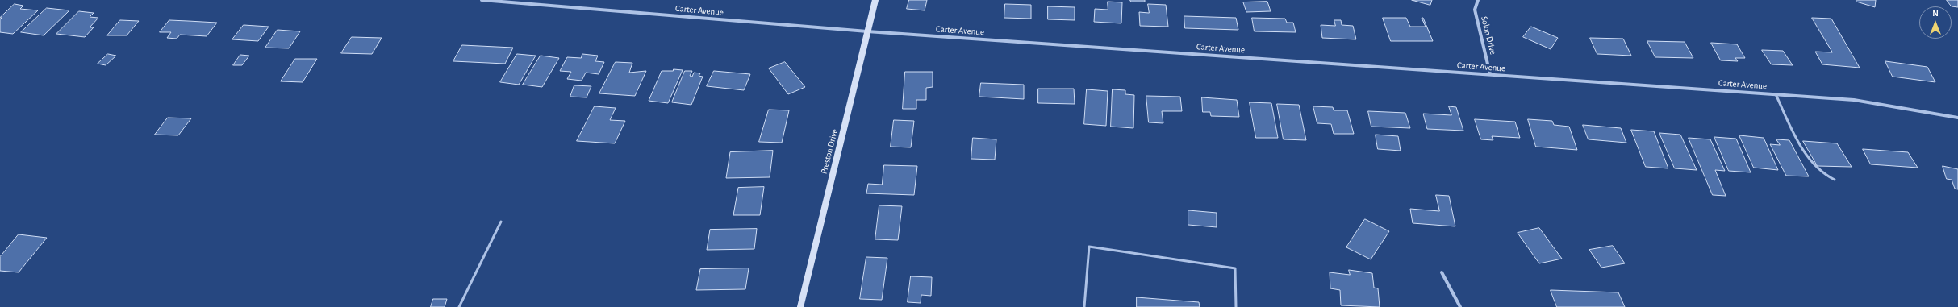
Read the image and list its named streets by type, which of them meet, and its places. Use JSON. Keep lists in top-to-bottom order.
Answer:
{
  "streets": {
    "street": ["Carter Avenue", "Solon Drive", "Preston Drive"]
  },
  "crossings": [
    ["Carter Avenue", "Solon Drive"],
    ["Carter Avenue", "Preston Drive"]
  ],
  "north": "top"
}
